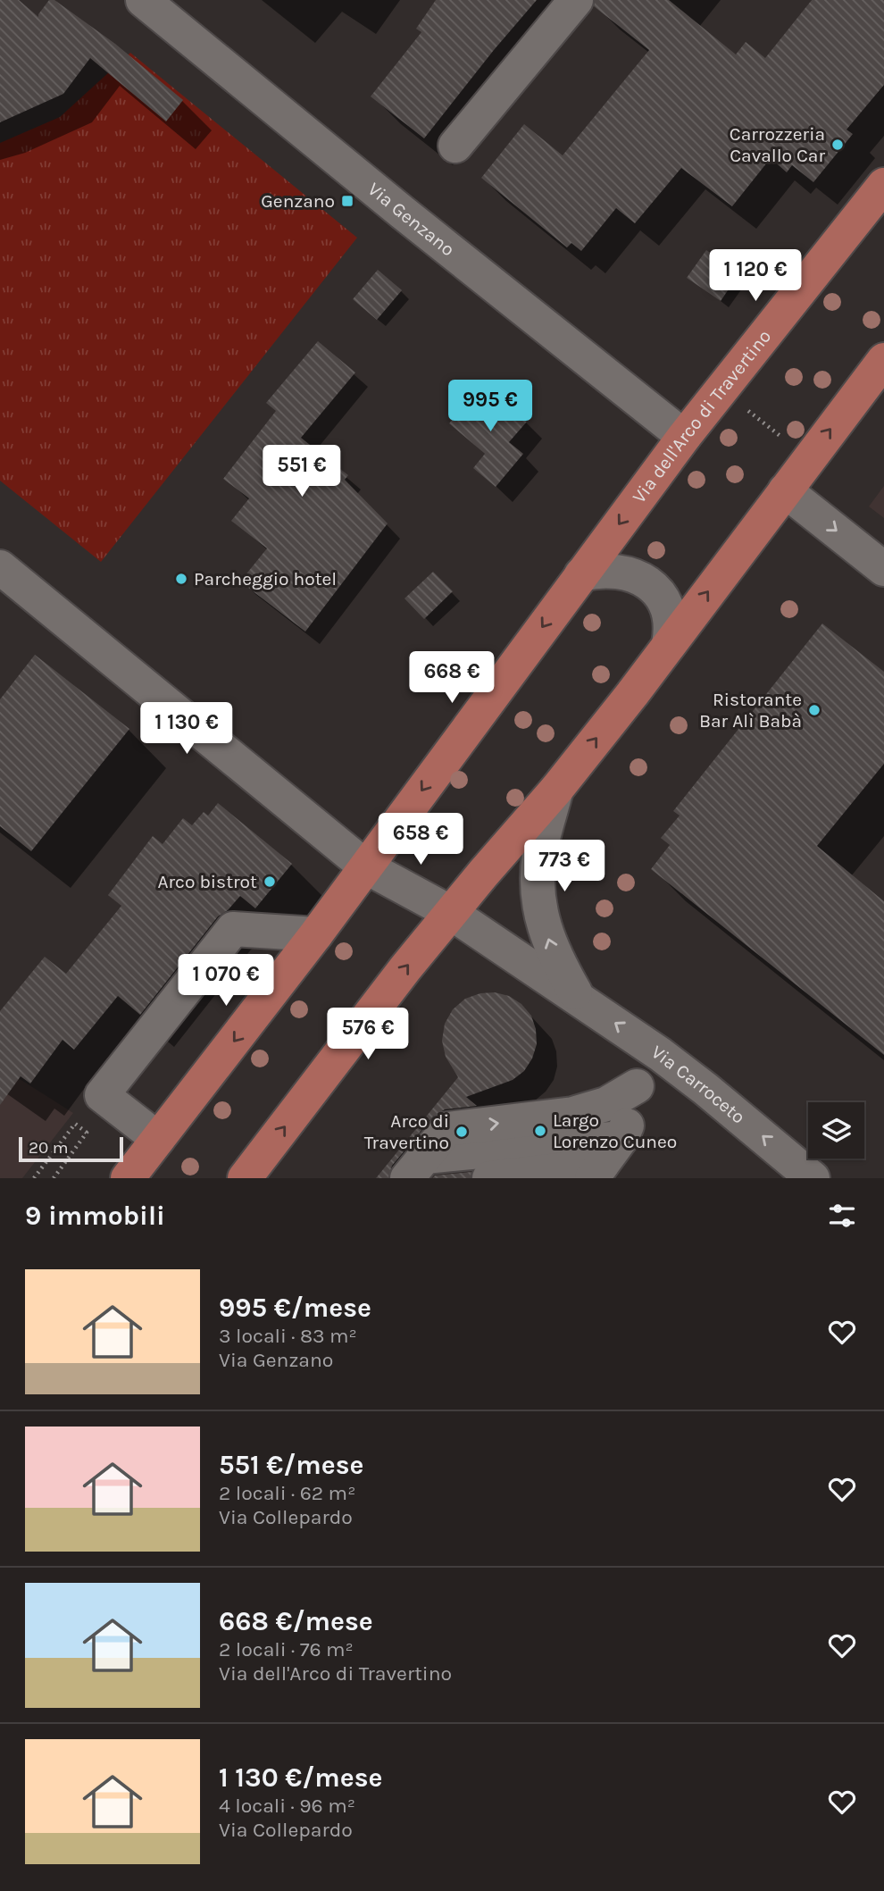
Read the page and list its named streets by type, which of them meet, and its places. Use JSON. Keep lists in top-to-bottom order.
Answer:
{
  "streets": {
    "main road": ["Via dell'Arco di Travertino"],
    "street": ["Via Genzano", "Via Carroceto"]
  },
  "crossings": [
    ["Via Genzano", "Via dell'Arco di Travertino"]
  ],
  "places": {
    "other": [
      "Carrozzeria Cavallo Car",
      "Parcheggio hotel",
      "Ristorante Bar Alì Babà",
      "Arco bistrot",
      "Largo Lorenzo Cuneo",
      "Arco di Travertino"
    ],
    "transit": ["Genzano"]
  },
  "scale_bar": "20 m",
  "page": {
    "price": [
      "1 120 €",
      "995 €",
      "551 €",
      "668 €",
      "1 130 €",
      "658 €",
      "773 €",
      "1 070 €",
      "576 €"
    ],
    "scale": "20 m",
    "heading": "9 immobili",
    "list": [
      {
        "name": "995 €/mese",
        "note": "3 locali · 83 m² · Via Genzano"
      },
      {
        "name": "551 €/mese",
        "note": "2 locali · 62 m² · Via Collepardo"
      },
      {
        "name": "668 €/mese",
        "note": "2 locali · 76 m² · Via dell'Arco di Travertino"
      },
      {
        "name": "1 130 €/mese",
        "note": "4 locali · 96 m² · Via Collepardo"
      }
    ]
  }
}
